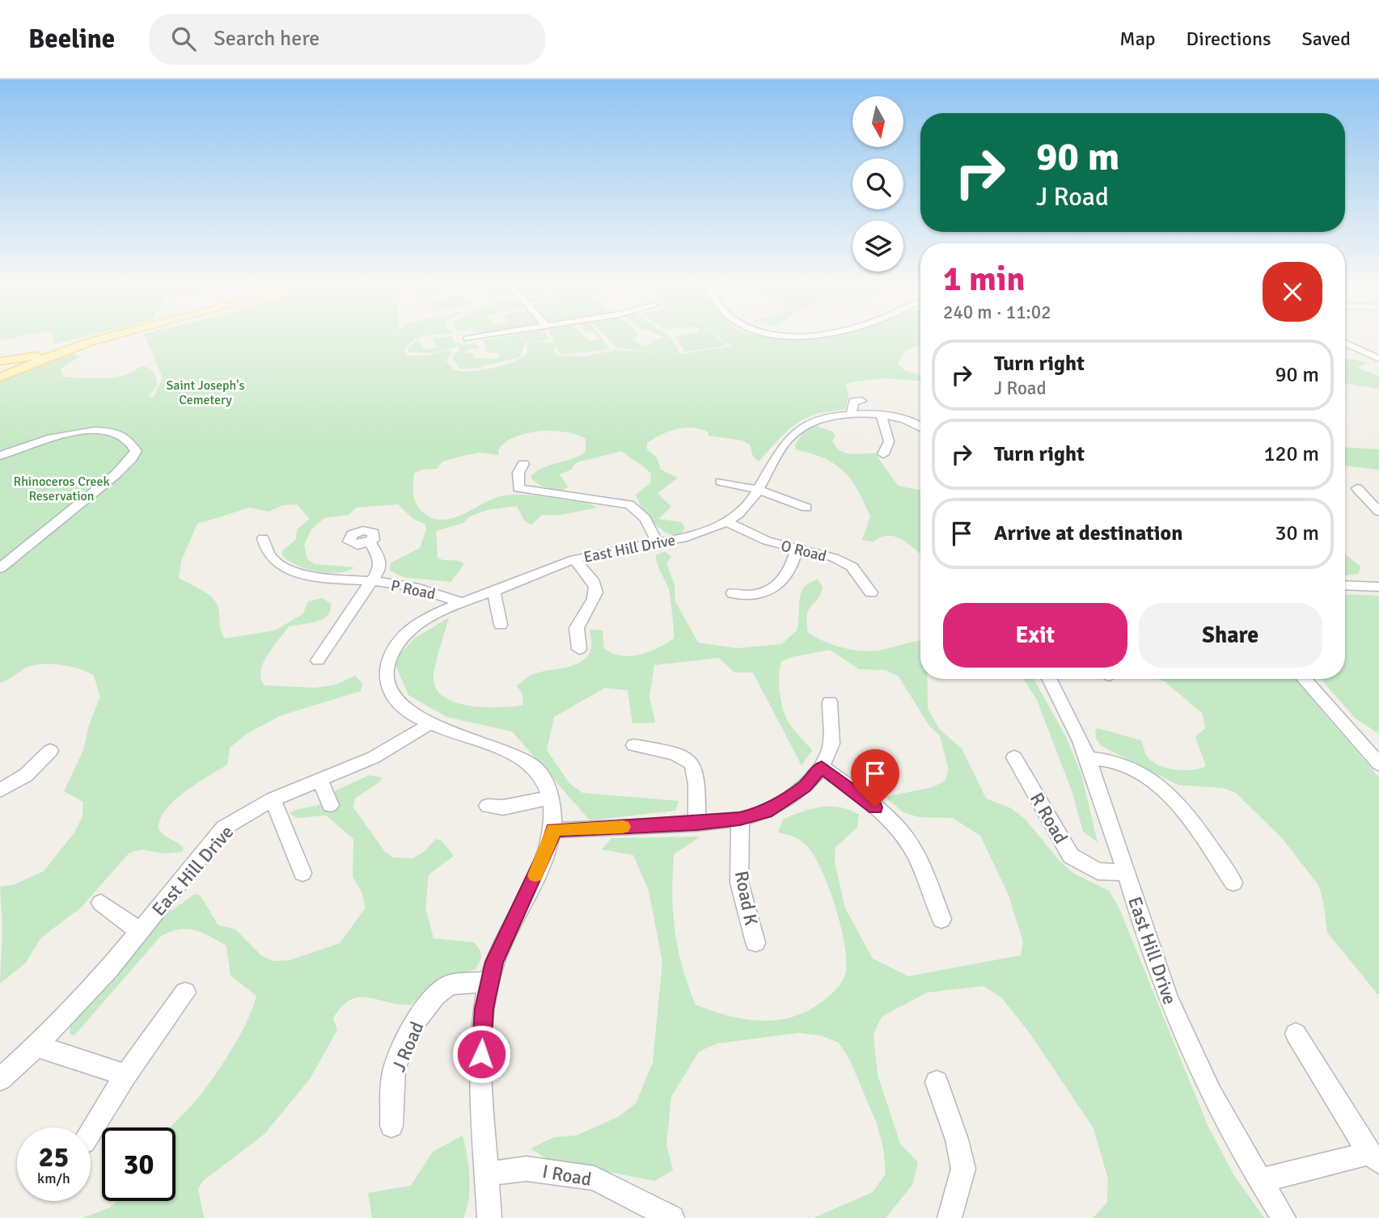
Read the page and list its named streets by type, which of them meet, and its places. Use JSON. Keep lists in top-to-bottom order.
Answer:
{
  "streets": {
    "street": [
      "East Hill Drive",
      "O Road",
      "P Road",
      "R Road",
      "Road K",
      "J Road",
      "I Road"
    ]
  },
  "crossings": [
    ["East Hill Drive", "O Road"],
    ["East Hill Drive", "P Road"],
    ["East Hill Drive", "R Road"],
    ["East Hill Drive", "J Road"],
    ["East Hill Drive", "I Road"]
  ],
  "parks": ["Saint Joseph's Cemetery", "Rhinoceros Creek Reservation"],
  "north": "bottom",
  "page": {
    "header": "Beeline",
    "search": "Search here",
    "nav": ["Map", "Directions", "Saved"],
    "turn": ["90 m", "J Road"],
    "heading": ["1 min", "240 m · 11:02"],
    "list": [
      {
        "name": "Turn right",
        "note": "J Road",
        "value": "90 m"
      },
      {
        "name": "Turn right",
        "value": "120 m"
      },
      {
        "name": "Arrive at destination",
        "value": "30 m"
      }
    ],
    "buttons": ["Exit", "Share"],
    "speed": "25 km/h",
    "limit": "30"
  }
}
